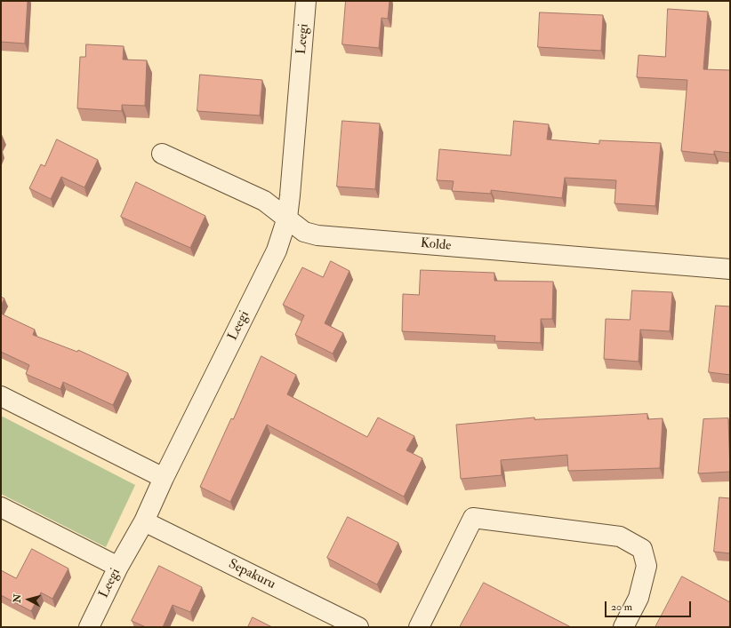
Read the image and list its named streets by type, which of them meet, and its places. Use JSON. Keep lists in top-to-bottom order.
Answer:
{
  "streets": {
    "street": ["Leegi", "Kolde", "Sepakuru"]
  },
  "crossings": [
    ["Leegi", "Kolde"],
    ["Leegi", "Sepakuru"]
  ],
  "scale_bar": "20 m",
  "north": "left"
}
